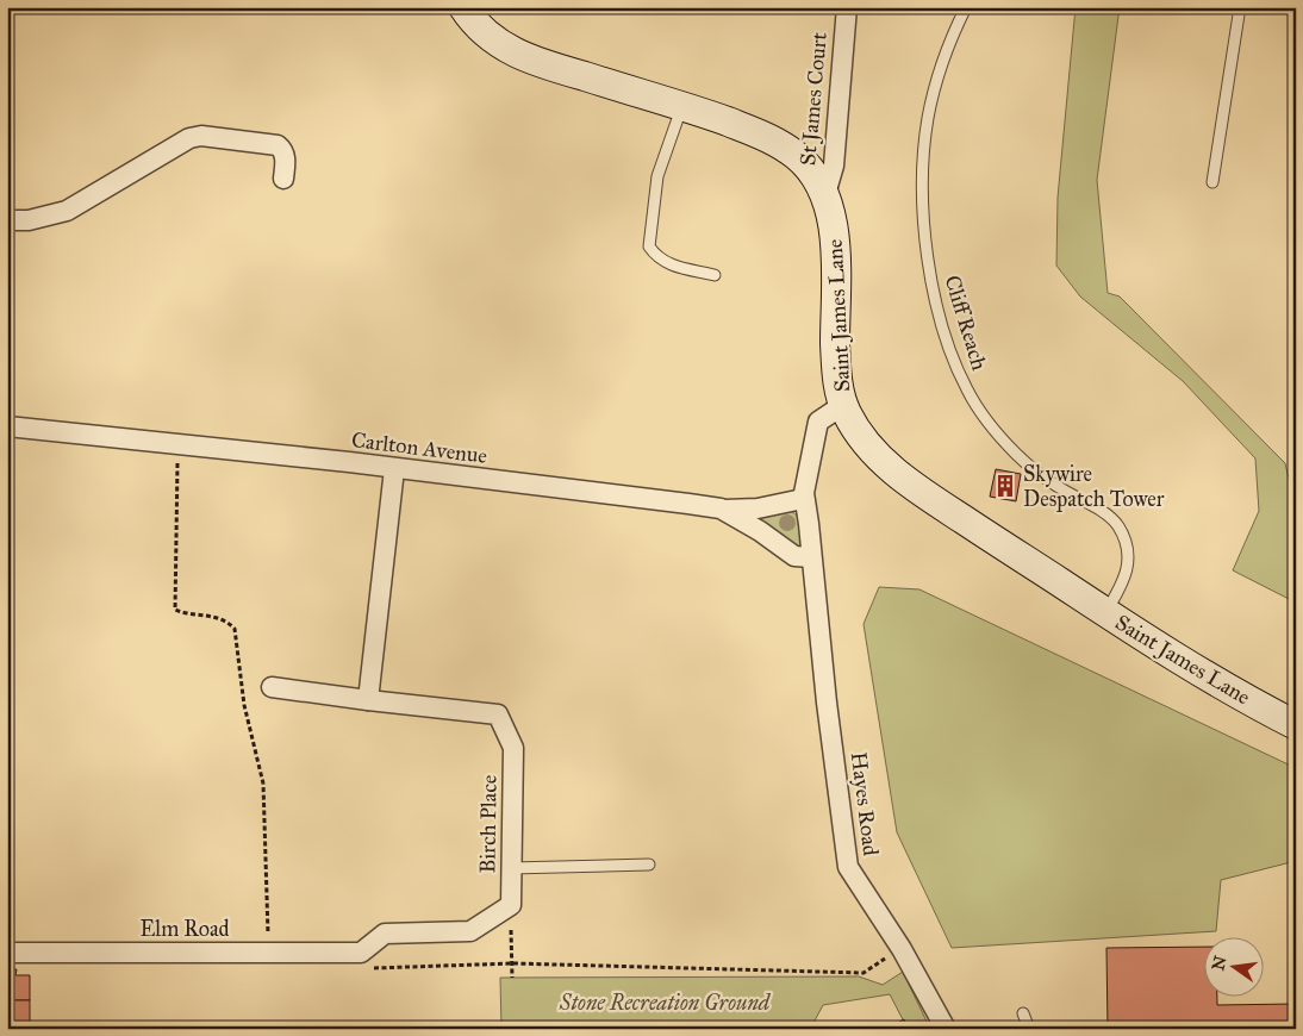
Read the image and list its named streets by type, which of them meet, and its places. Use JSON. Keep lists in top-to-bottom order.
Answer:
{
  "streets": {
    "street": [
      "St James Court",
      "Saint James Lane",
      "Carlton Avenue",
      "Hayes Road",
      "Birch Place",
      "Elm Road"
    ],
    "lane": ["Cliff Reach"]
  },
  "crossings": [
    ["St James Court", "Saint James Lane"],
    ["Saint James Lane", "Cliff Reach"],
    ["Carlton Avenue", "Hayes Road"]
  ],
  "parks": ["Stone Recreation Ground"],
  "places": {
    "building": ["Skywire Despatch Tower"]
  },
  "north": "left"
}
